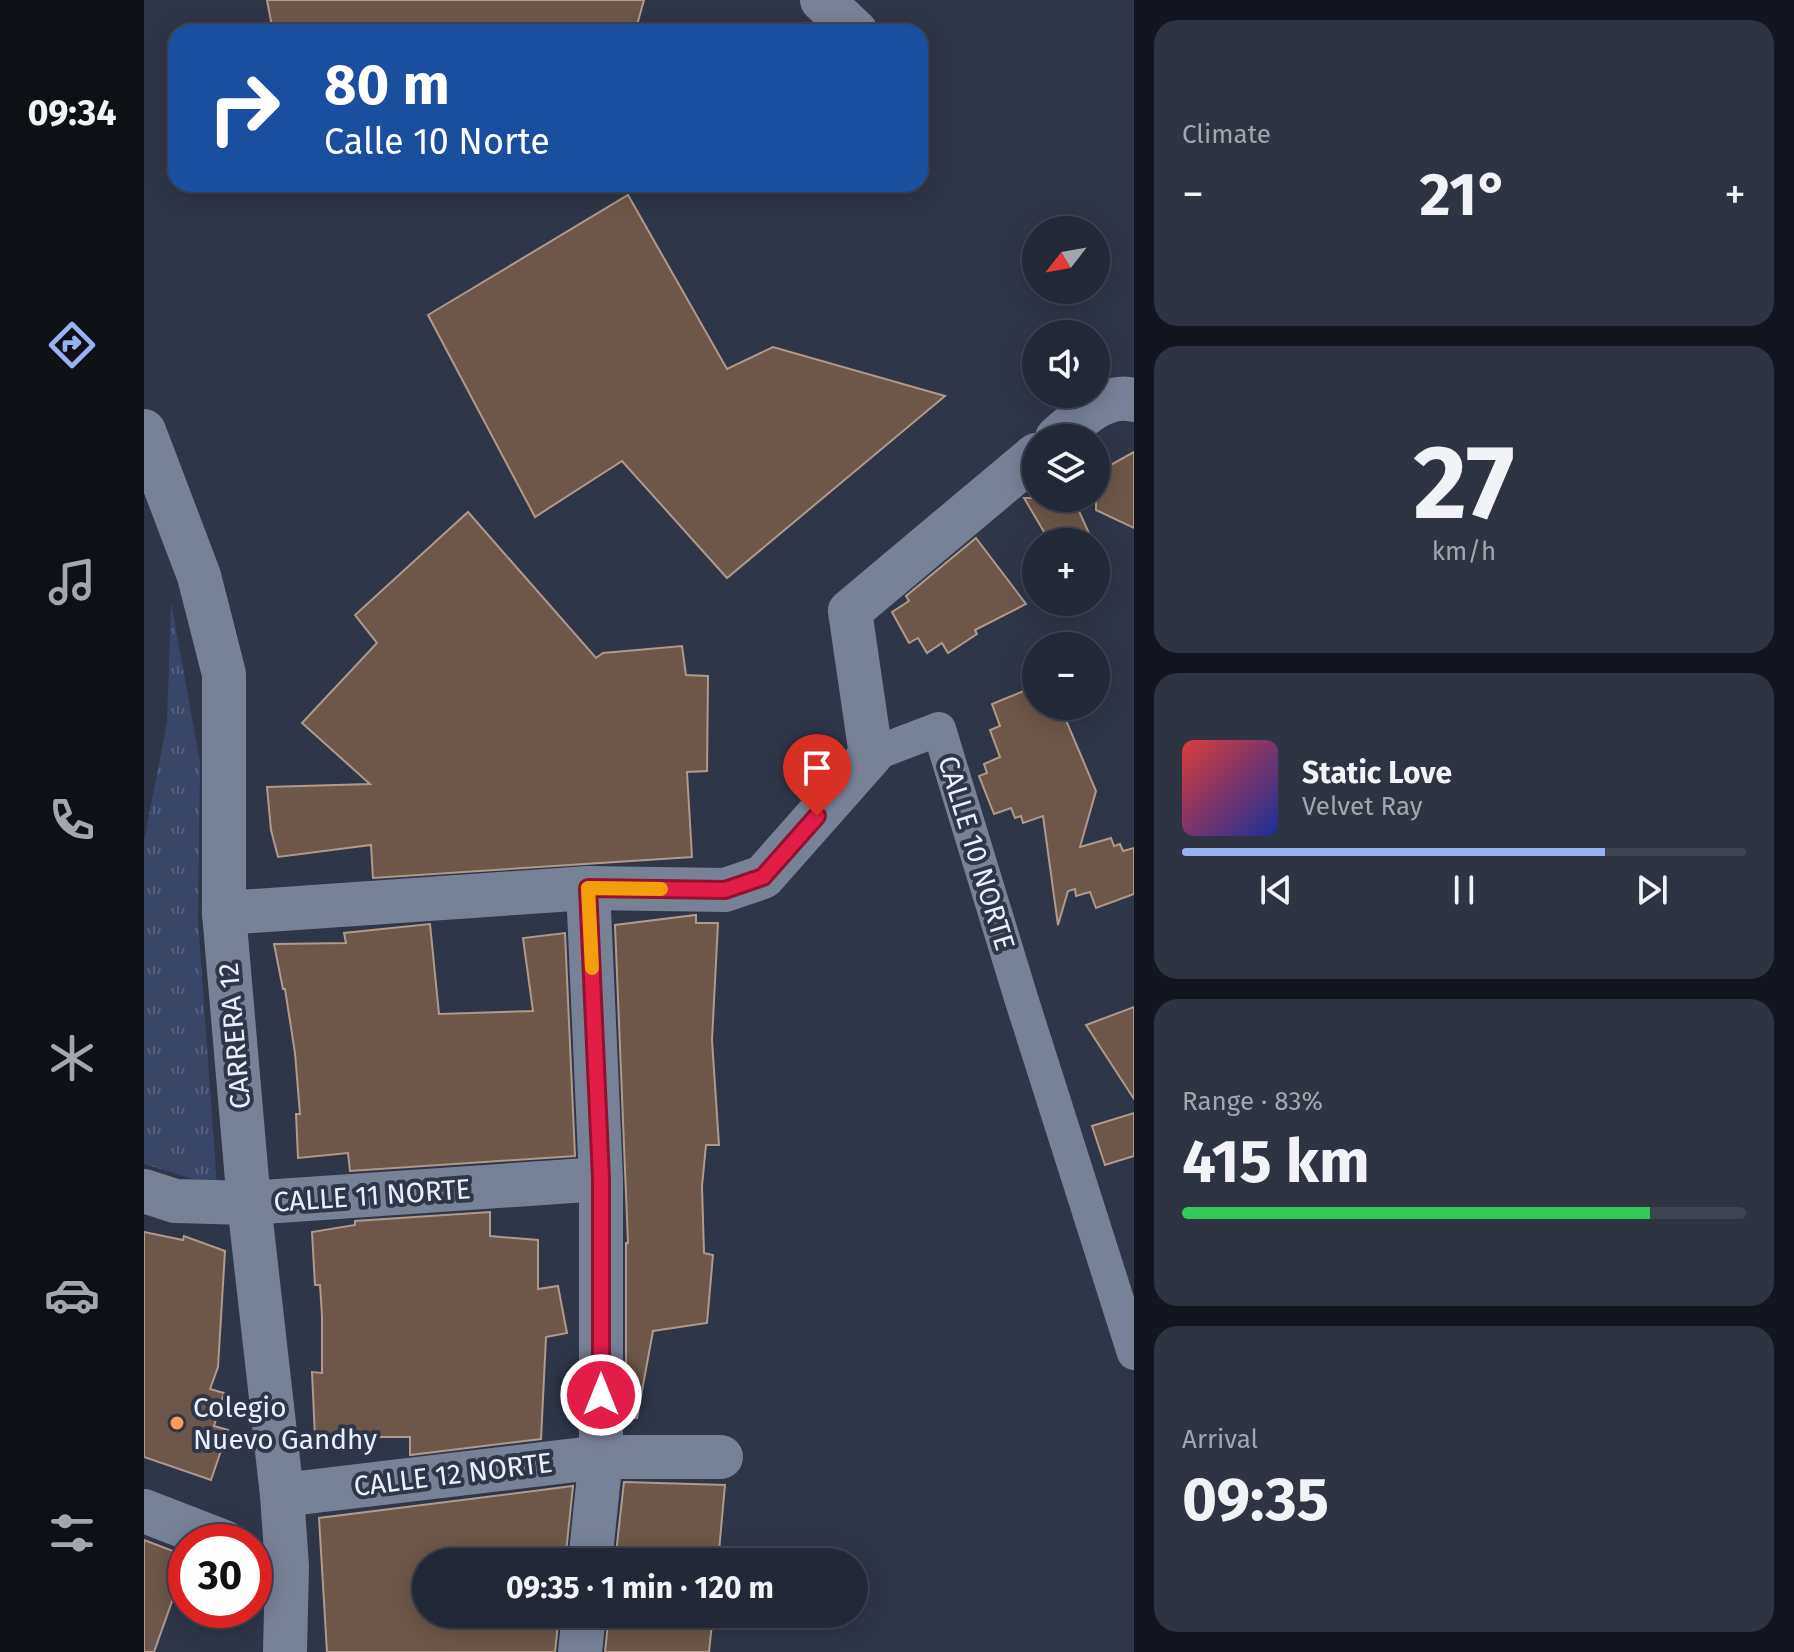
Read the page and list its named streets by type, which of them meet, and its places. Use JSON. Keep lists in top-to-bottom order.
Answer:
{
  "streets": {
    "street": [
      "CALLE 10 NORTE",
      "CARRERA 12",
      "CALLE 11 NORTE",
      "CALLE 12 NORTE"
    ]
  },
  "crossings": [
    ["CALLE 10 NORTE", "CARRERA 12"],
    ["CARRERA 12", "CALLE 11 NORTE"],
    ["CARRERA 12", "CALLE 12 NORTE"]
  ],
  "places": ["Colegio Nuevo Gandhy"],
  "north": "bottom left",
  "page": {
    "tabs": "09:34",
    "tile": [
      "Climate",
      ["27", "km/h"],
      ["Range · 83%", "415 km"],
      ["Arrival", "09:35"]
    ],
    "turn": ["80 m", "Calle 10 Norte"],
    "heat": ["−", "21°", "+"],
    "map_buttons": ["+", "−"],
    "song": ["Static Love", "Velvet Ray"],
    "limit": "30",
    "trip": "09:35 · 1 min · 120 m"
  }
}
